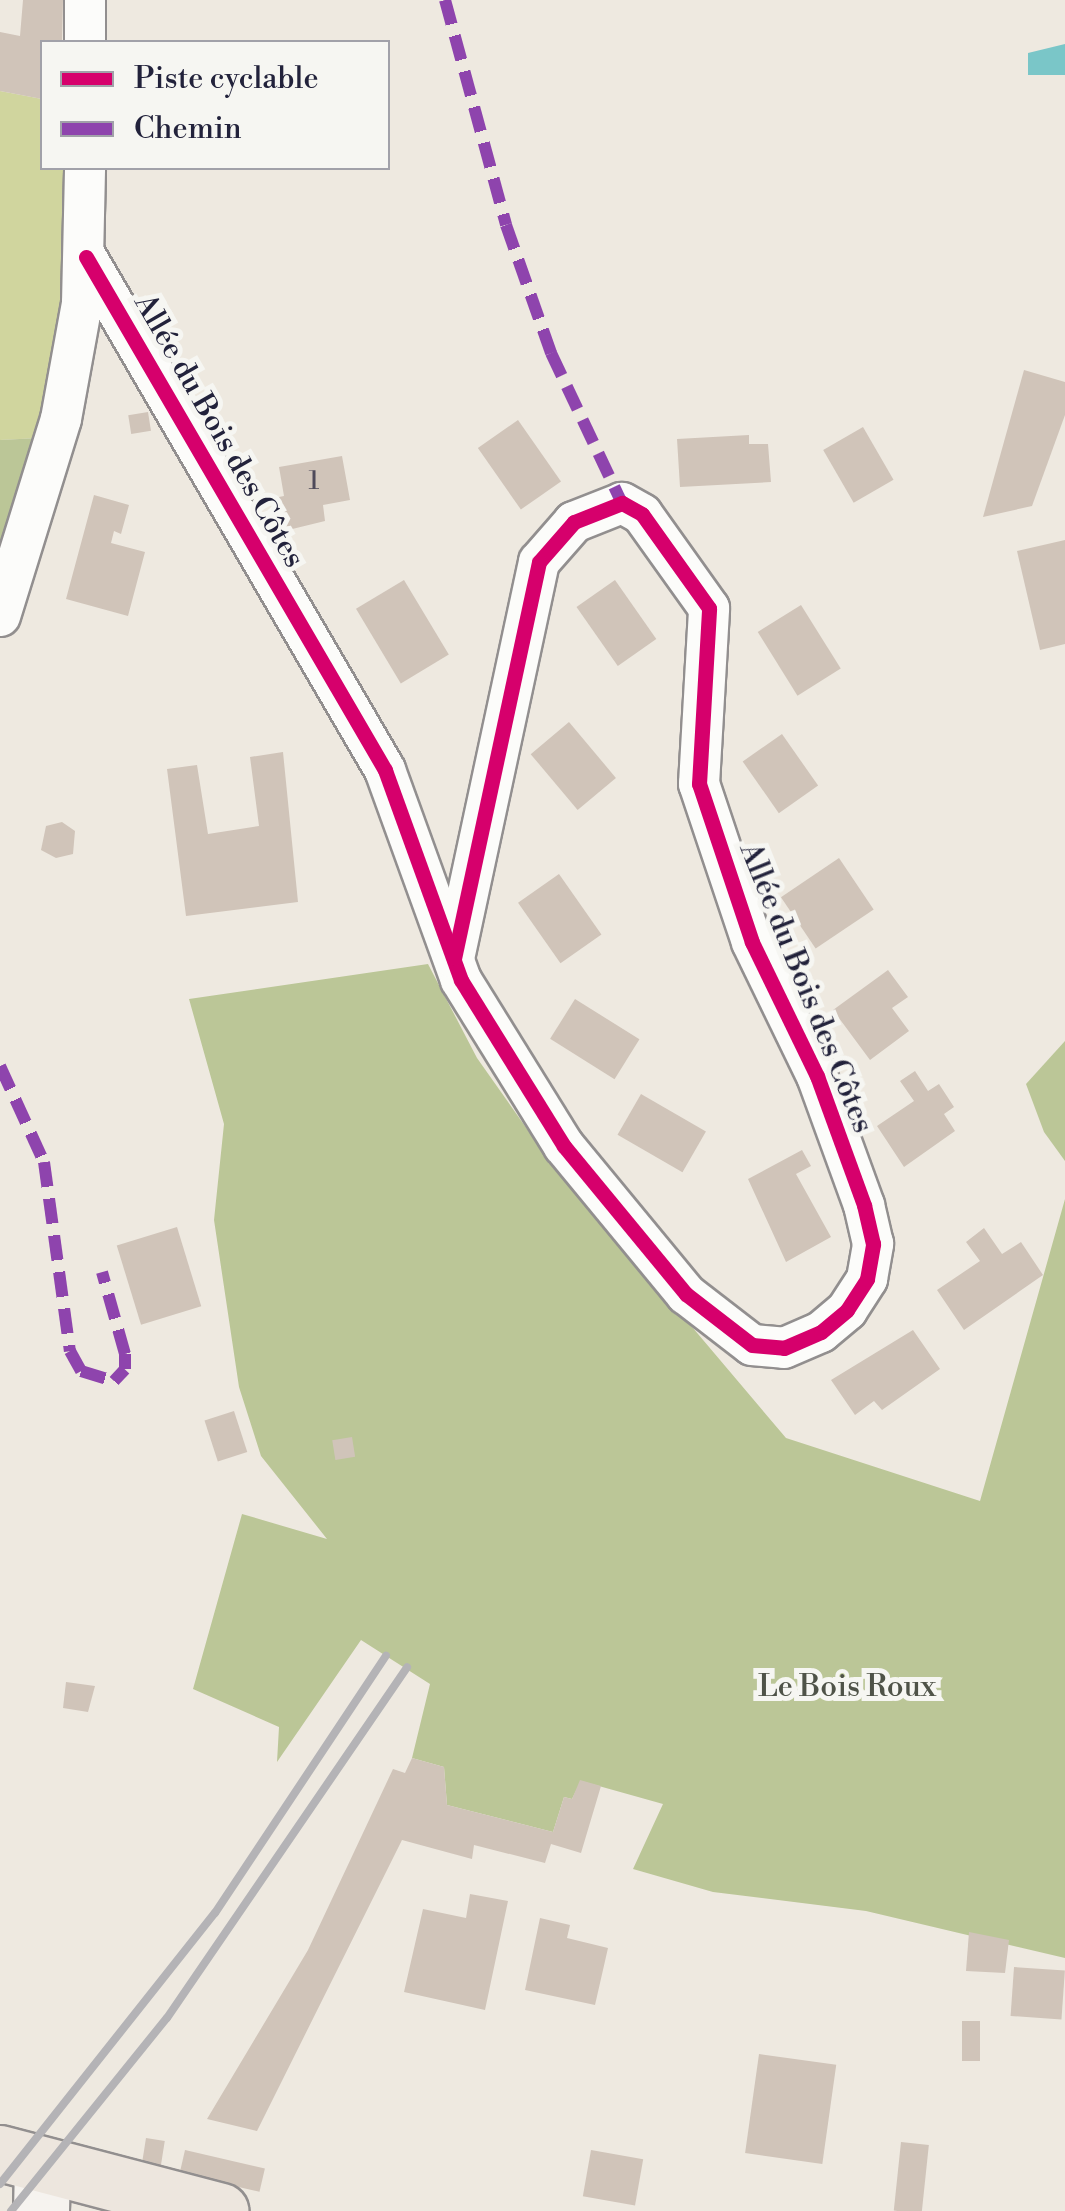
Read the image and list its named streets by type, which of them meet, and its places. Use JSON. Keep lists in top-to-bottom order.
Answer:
{
  "streets": {
    "street": ["Allée du Bois des Côtes"]
  },
  "parks": ["Le Bois Roux"],
  "house_numbers": ["1"],
  "legend": ["Piste cyclable", "Chemin"]
}
